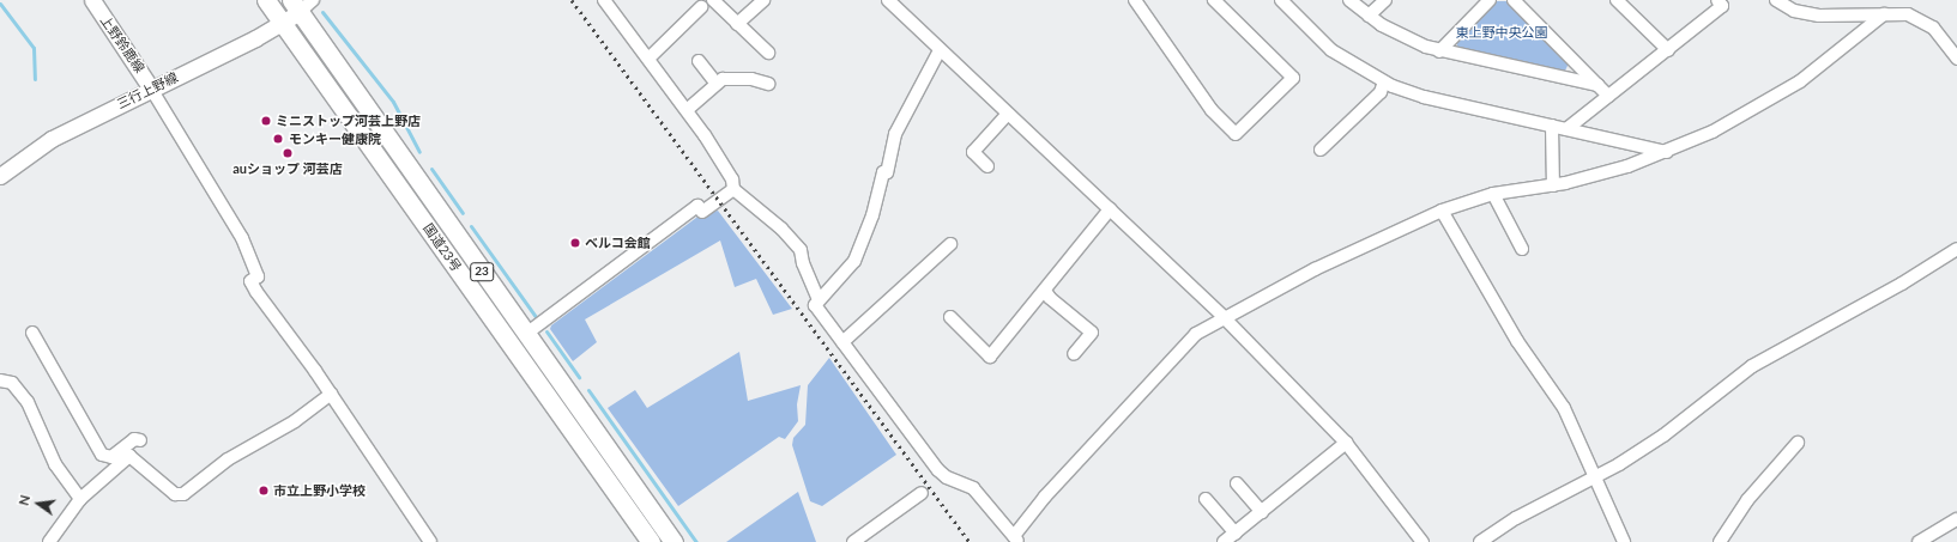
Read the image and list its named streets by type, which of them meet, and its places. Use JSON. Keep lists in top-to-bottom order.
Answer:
{
  "streets": {
    "highway": ["国道23号", "23"],
    "main road": ["上野鈴鹿線", "三行上野線"]
  },
  "crossings": [
    ["上野鈴鹿線", "三行上野線"],
    ["三行上野線", "国道23号"]
  ],
  "parks": ["東上野中央公園"],
  "places": [
    "ミニストップ河芸上野店",
    "モンキー健康院",
    "auショップ 河芸店",
    "ベルコ会館",
    "市立上野小学校"
  ],
  "north": "left"
}
